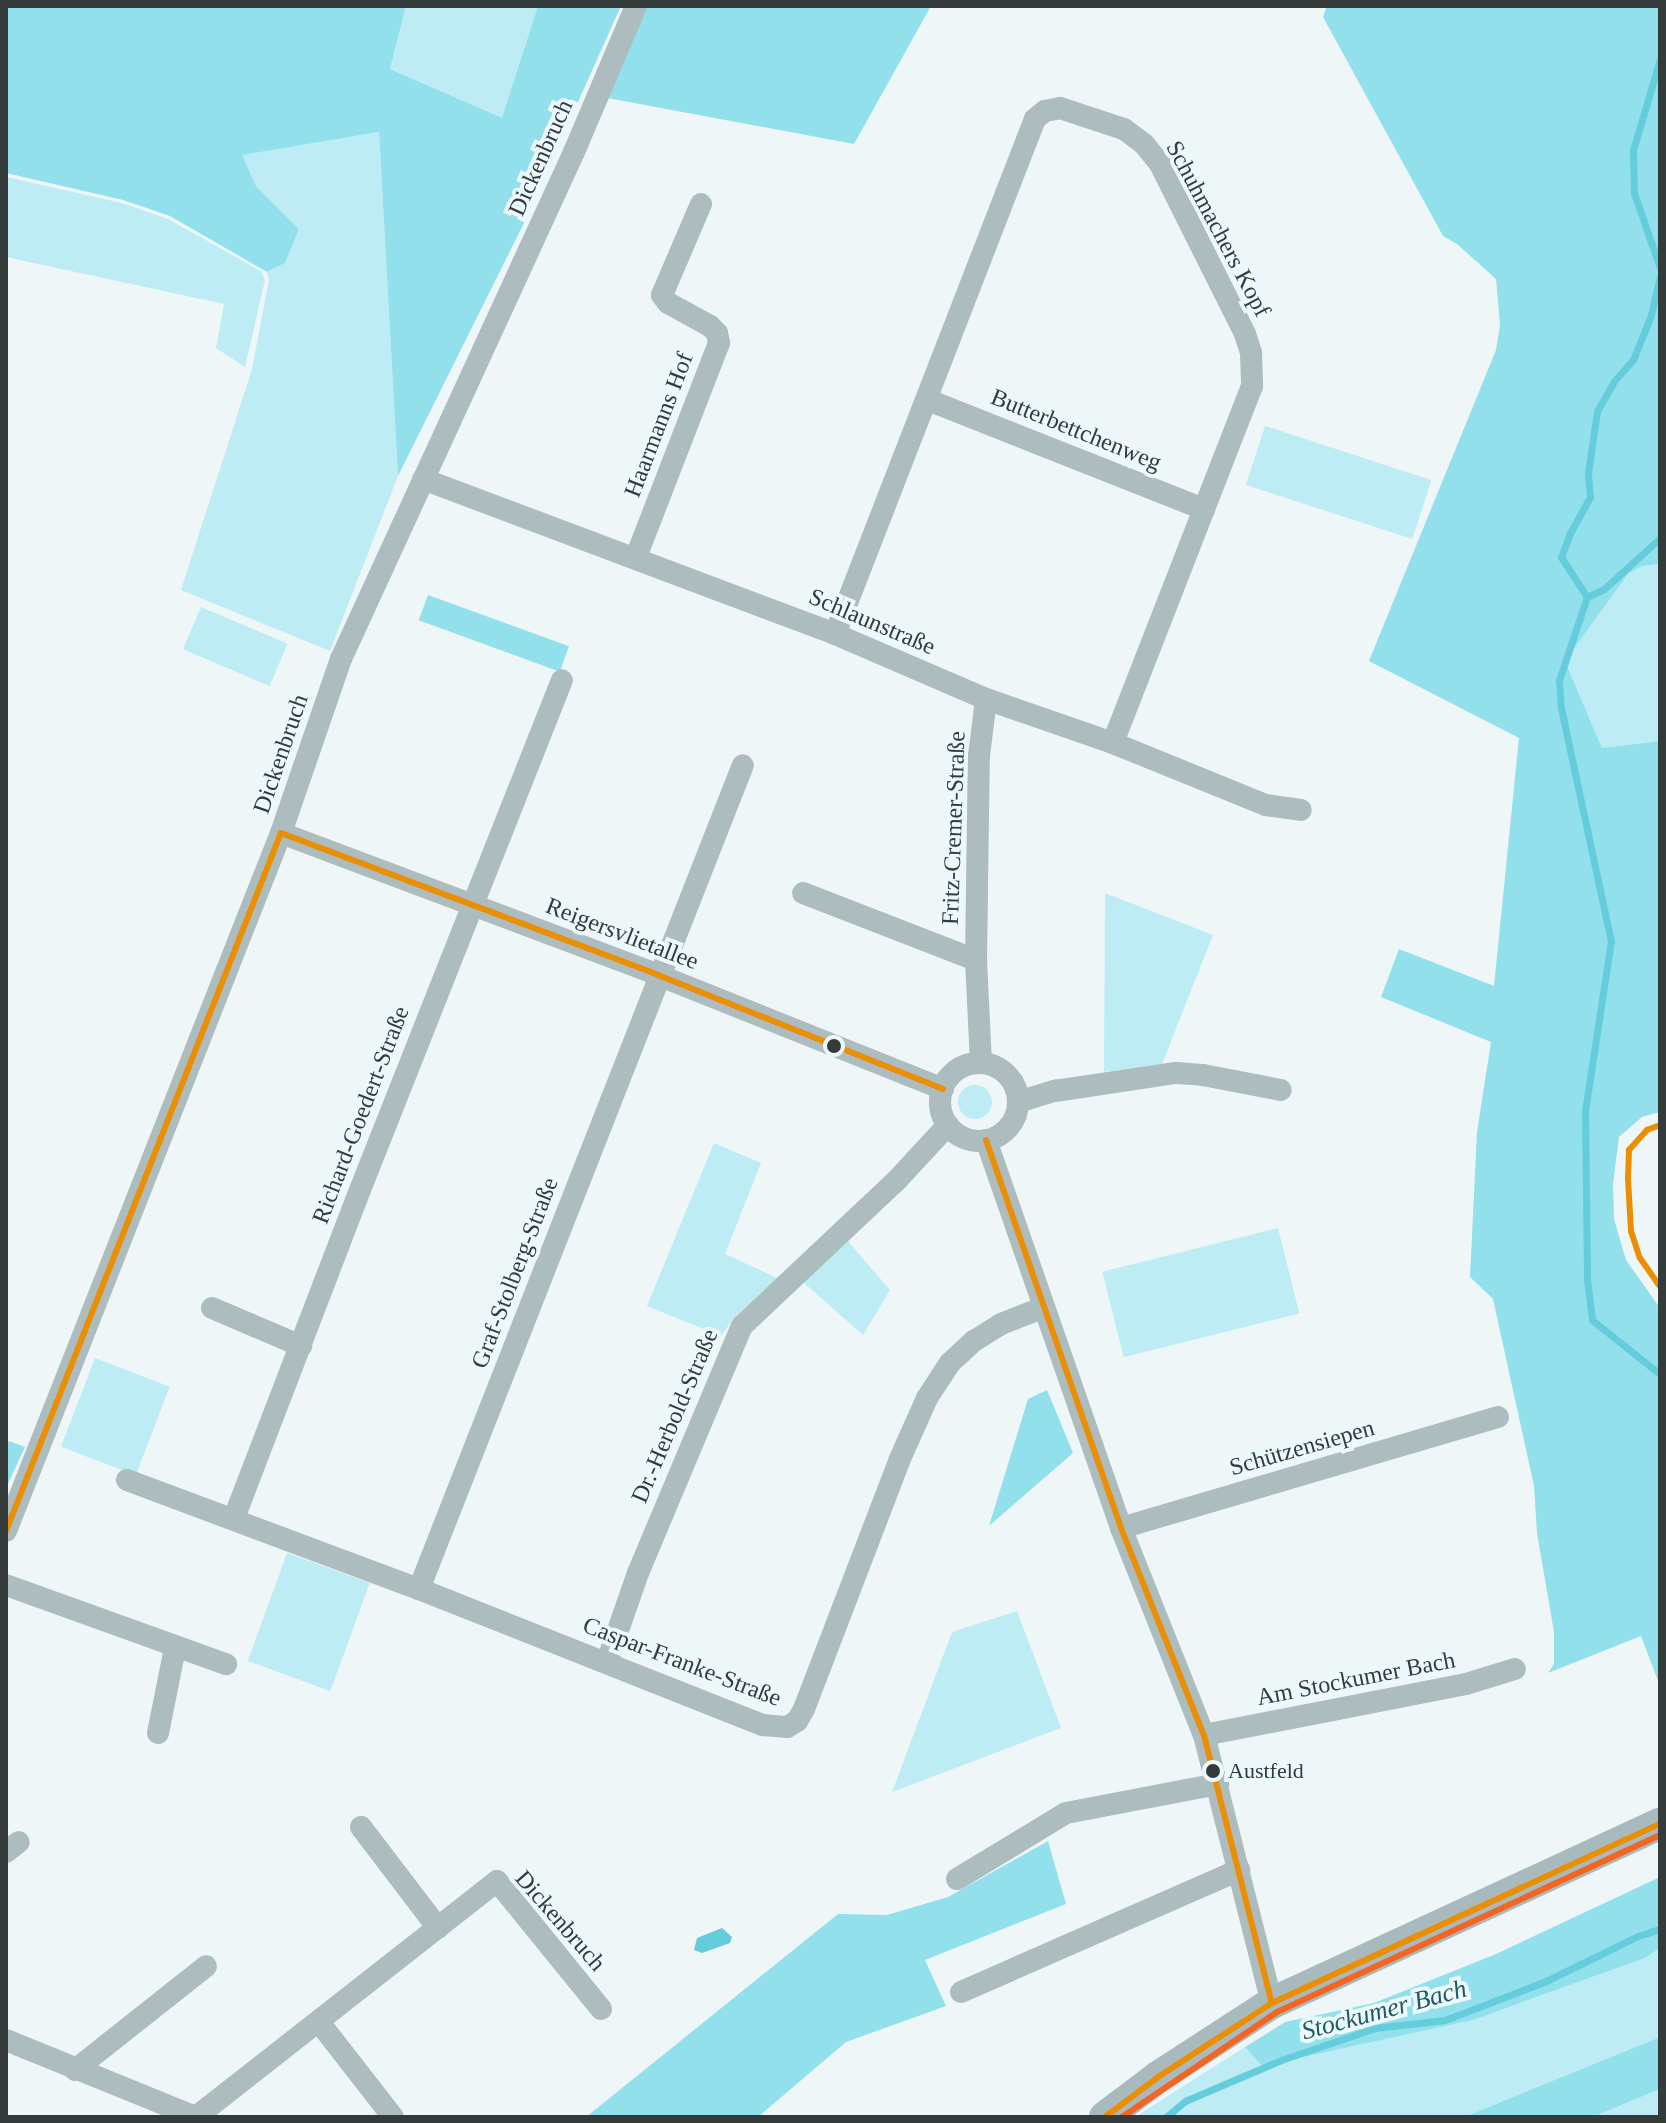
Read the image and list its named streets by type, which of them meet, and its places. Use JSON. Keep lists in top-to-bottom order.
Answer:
{
  "streets": {
    "street": [
      "Dickenbruch",
      "Schuhmachers Kopf",
      "Haarmanns Hof",
      "Butterbettchenweg",
      "Schlaunstraße",
      "Fritz-Cremer-Straße",
      "Reigersvlietallee",
      "Richard-Goedert-Straße",
      "Graf-Stolberg-Straße",
      "Dr.-Herbold-Straße",
      "Schützensiepen",
      "Caspar-Franke-Straße",
      "Am Stockumer Bach"
    ]
  },
  "crossings": [
    ["Dickenbruch", "Schlaunstraße"],
    ["Dickenbruch", "Reigersvlietallee"],
    ["Schuhmachers Kopf", "Butterbettchenweg"],
    ["Schuhmachers Kopf", "Schlaunstraße"],
    ["Haarmanns Hof", "Schlaunstraße"],
    ["Schlaunstraße", "Fritz-Cremer-Straße"],
    ["Fritz-Cremer-Straße", "Reigersvlietallee"],
    ["Fritz-Cremer-Straße", "Dr.-Herbold-Straße"],
    ["Reigersvlietallee", "Richard-Goedert-Straße"],
    ["Reigersvlietallee", "Graf-Stolberg-Straße"],
    ["Reigersvlietallee", "Dr.-Herbold-Straße"],
    ["Richard-Goedert-Straße", "Caspar-Franke-Straße"],
    ["Graf-Stolberg-Straße", "Caspar-Franke-Straße"],
    ["Dr.-Herbold-Straße", "Caspar-Franke-Straße"]
  ],
  "water": ["Stockumer Bach"],
  "places": ["Austfeld"]
}
